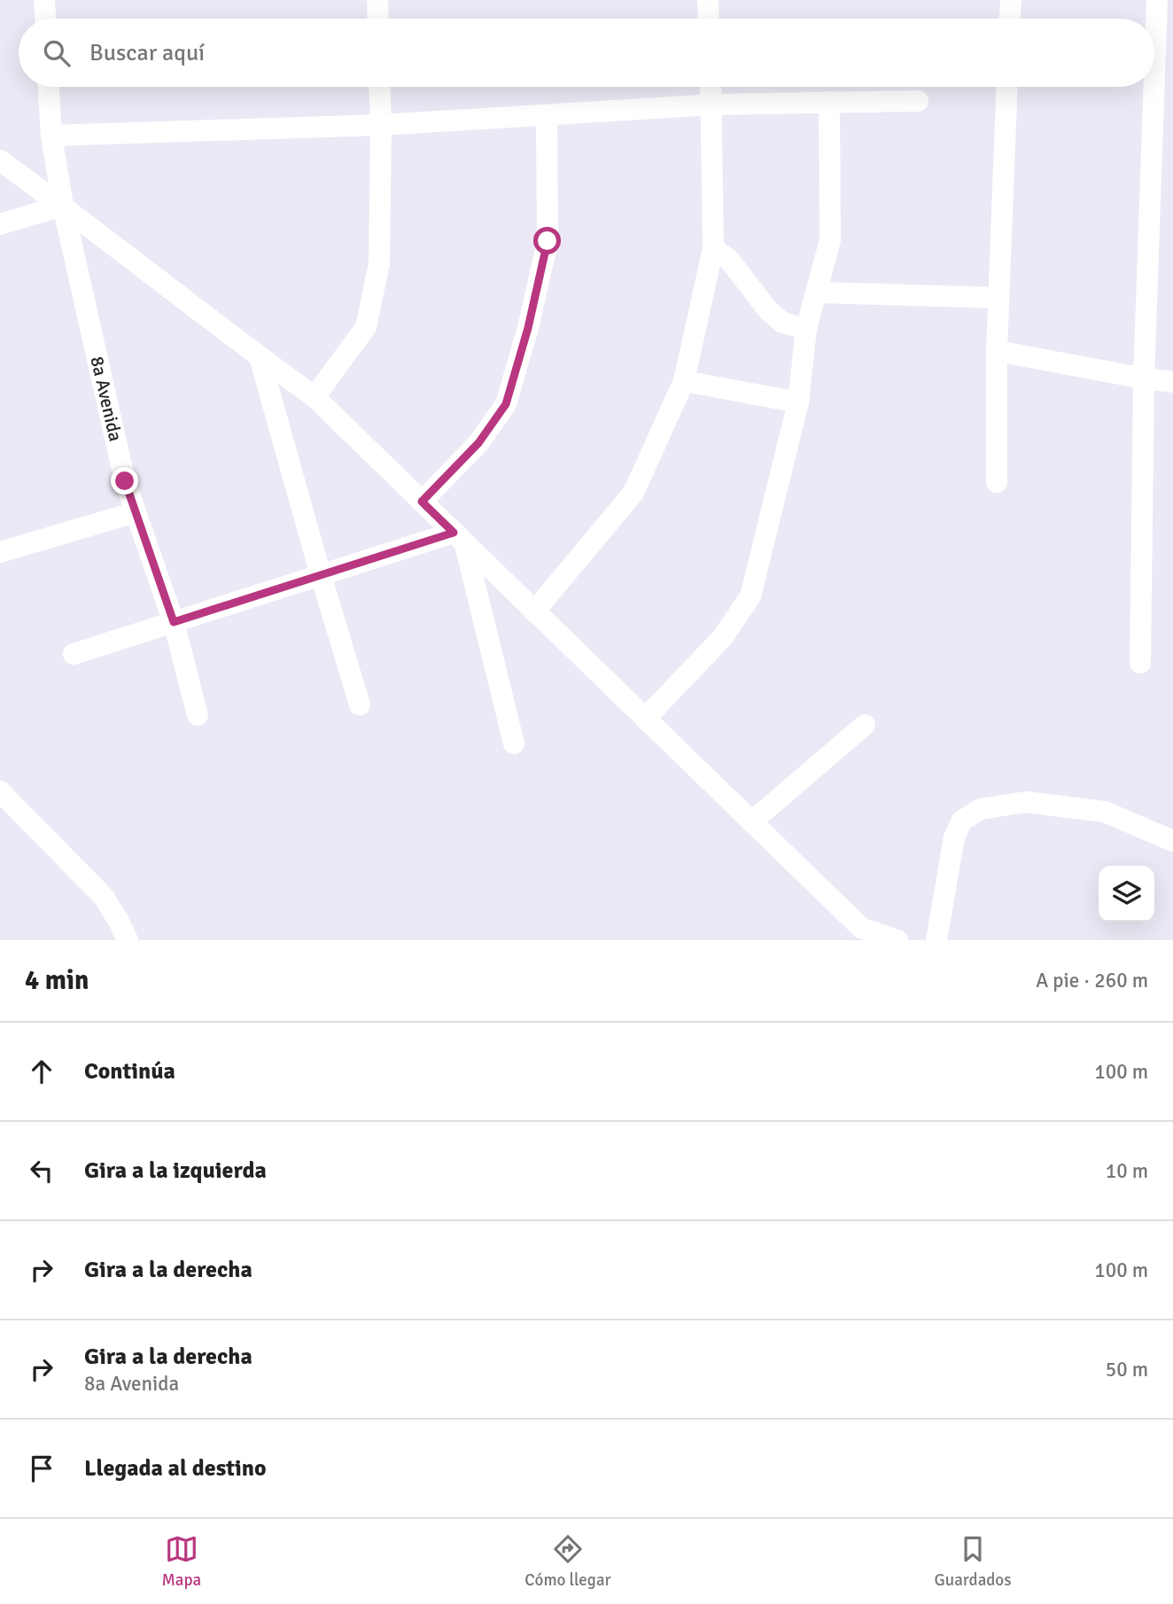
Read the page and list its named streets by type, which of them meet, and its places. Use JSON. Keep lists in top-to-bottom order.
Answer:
{
  "streets": {
    "street": ["8a Avenida"]
  },
  "page": {
    "search": "Buscar aquí",
    "heading": ["4 min", "A pie · 260 m"],
    "list": [
      ["Continúa", "100 m"],
      ["Gira a la izquierda", "10 m"],
      ["Gira a la derecha", "100 m"],
      ["Gira a la derecha", "8a Avenida", "50 m"],
      "Llegada al destino"
    ],
    "nav": ["Mapa", "Cómo llegar", "Guardados"]
  }
}
